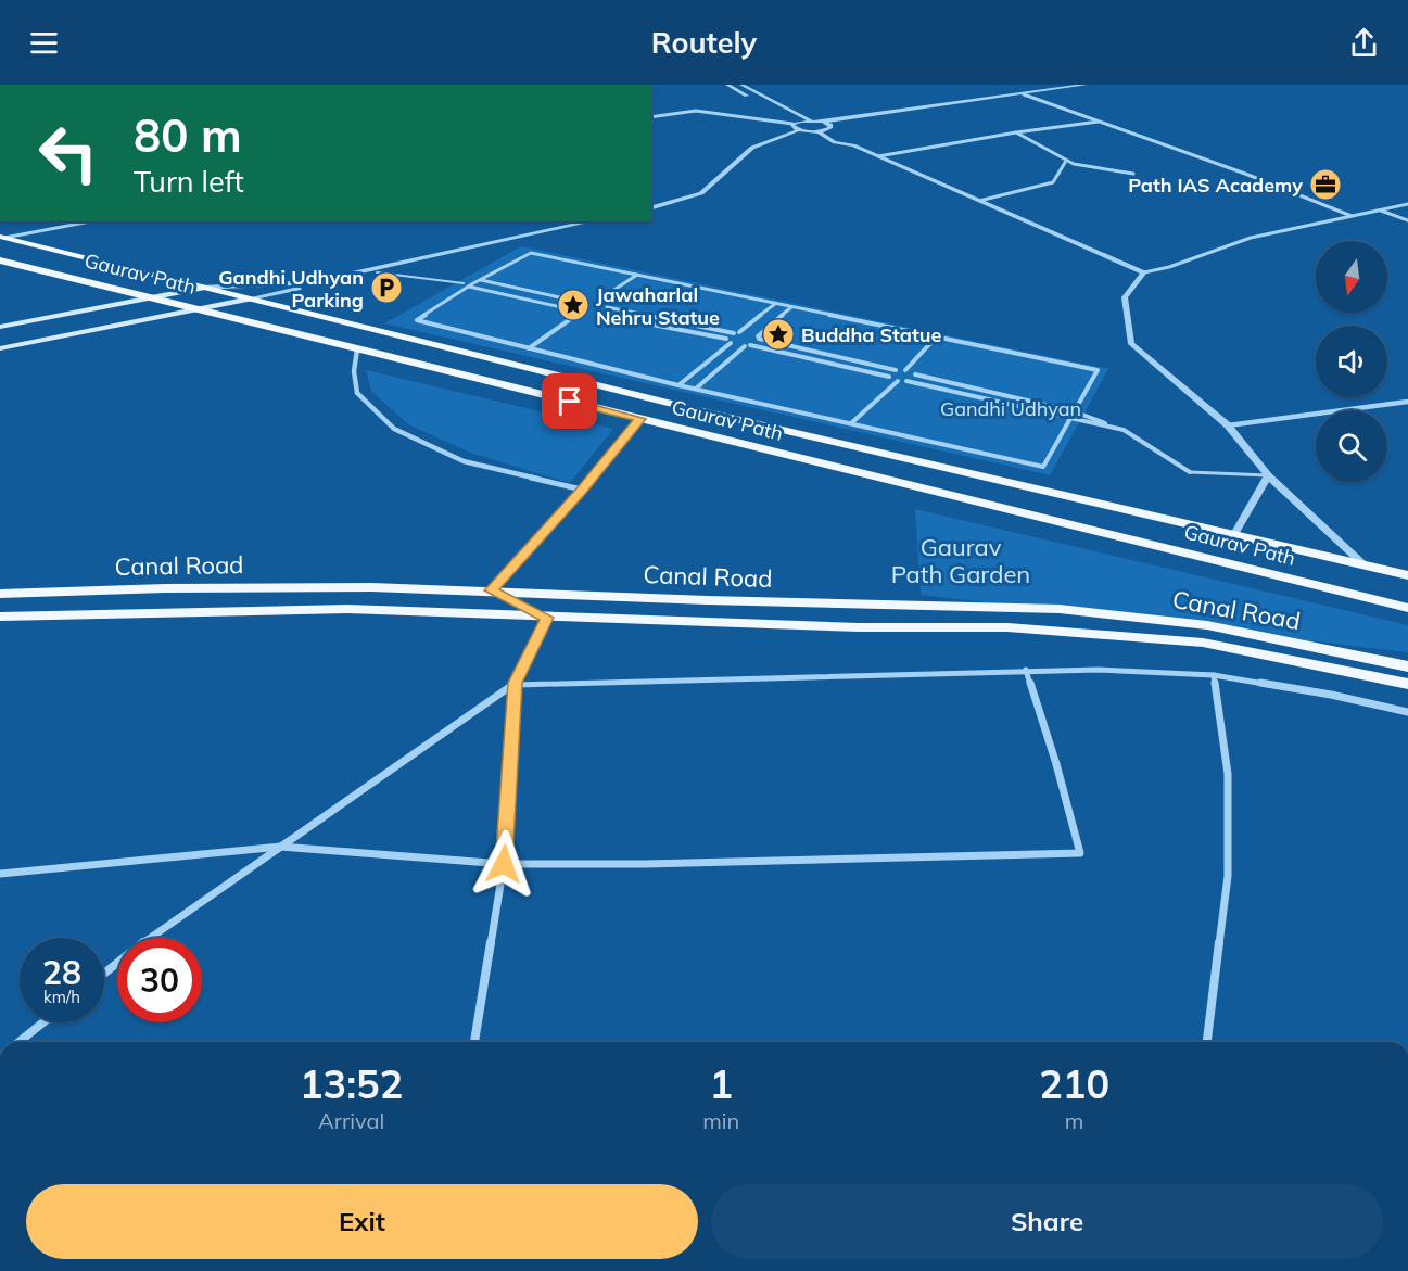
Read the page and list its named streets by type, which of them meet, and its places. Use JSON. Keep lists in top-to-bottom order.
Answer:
{
  "streets": {
    "main road": ["Gaurav Path", "Canal Road"]
  },
  "parks": ["Gandhi Udhyan", "Gaurav Path Garden"],
  "places": {
    "office": ["Path IAS Academy"],
    "parking": ["Gandhi Udhyan Parking"],
    "place": ["Jawaharlal Nehru Statue", "Buddha Statue"]
  },
  "north": "bottom",
  "page": {
    "header": "Routely",
    "turn": ["80 m", "Turn left"],
    "speed": "28 km/h",
    "limit": "30",
    "eta": [
      "13:52",
      "Arrival",
      "1",
      "min",
      "210",
      "m"
    ],
    "buttons": ["Exit", "Share"]
  }
}
